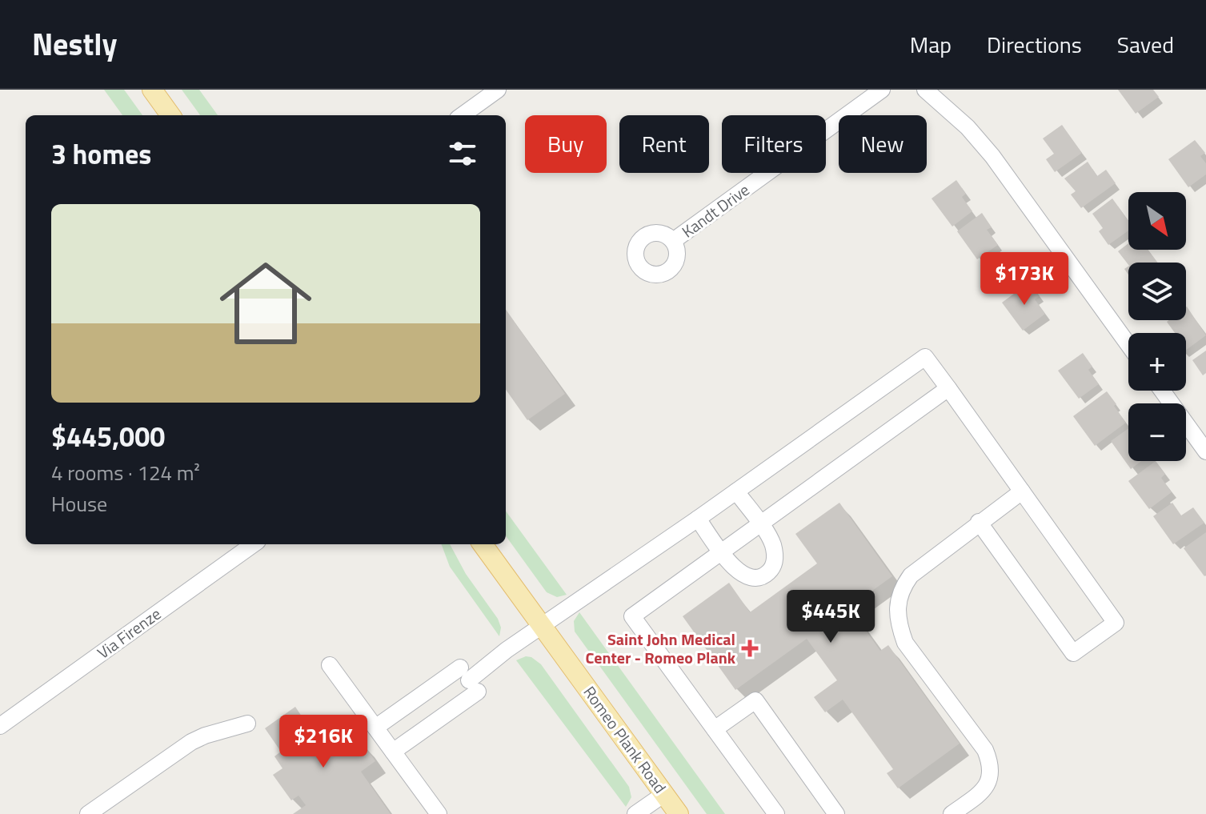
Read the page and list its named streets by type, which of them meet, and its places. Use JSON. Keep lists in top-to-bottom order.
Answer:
{
  "streets": {
    "main road": ["Romeo Plank Road"],
    "street": ["Kandt Drive", "Via Firenze"]
  },
  "places": {
    "health": ["Saint John Medical Center - Romeo Plank"]
  },
  "north": "bottom right",
  "page": {
    "header": "Nestly",
    "nav": ["Map", "Directions", "Saved"],
    "chip": [
      "Buy",
      "Rent",
      "Filters",
      "New"
    ],
    "heading": "3 homes",
    "map_buttons": ["+", "−"],
    "list": [
      {
        "name": "$445,000",
        "note": "4 rooms · 124 m² · House"
      }
    ],
    "price": ["$173K", "$445K", "$216K"]
  }
}
